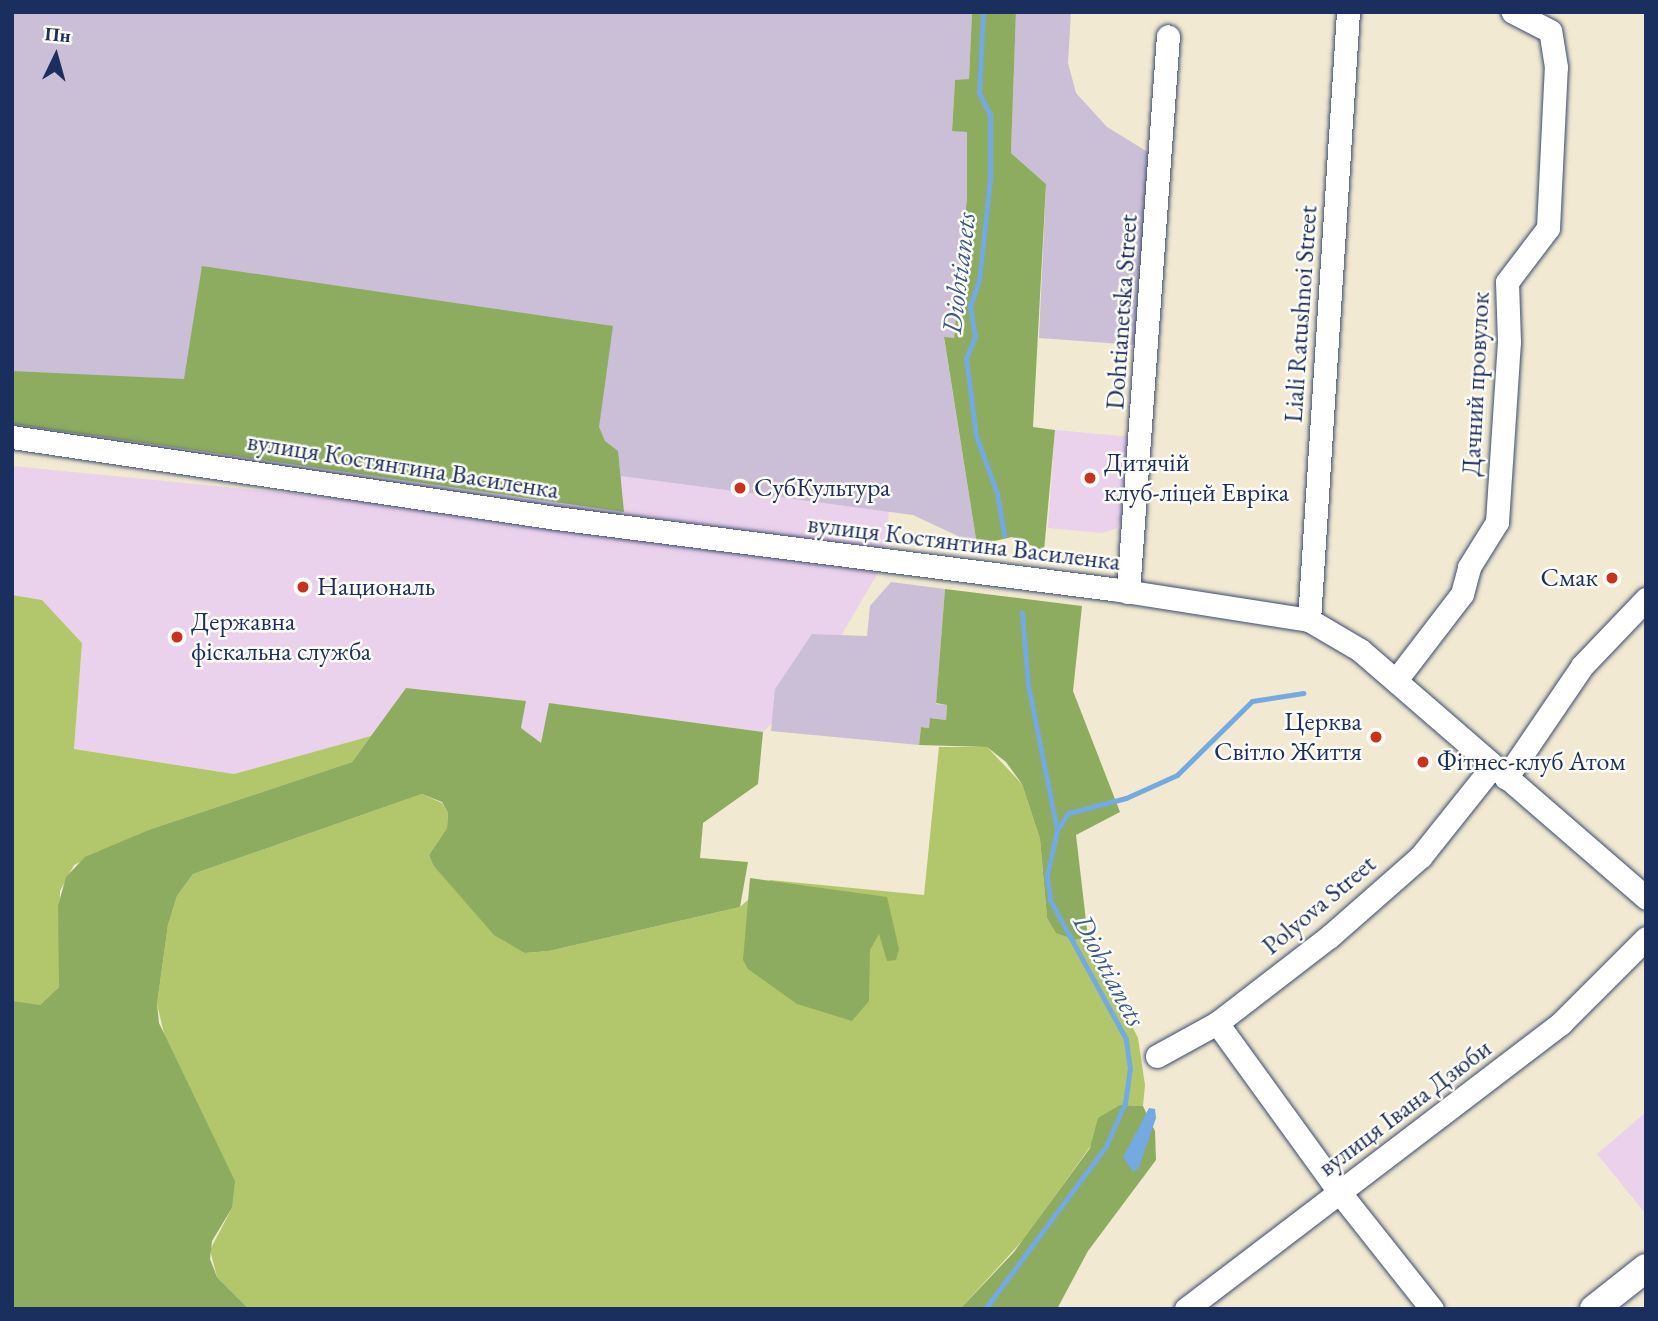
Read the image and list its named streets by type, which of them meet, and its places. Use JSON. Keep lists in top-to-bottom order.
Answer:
{
  "streets": {
    "street": [
      "Dohtianetska Street",
      "Liali Ratushnoi Street",
      "Дачний провулок",
      "вулиця Костянтина Василенка",
      "Polyova Street",
      "вулиця Івана Дзюби"
    ]
  },
  "crossings": [
    ["Dohtianetska Street", "вулиця Костянтина Василенка"],
    ["Liali Ratushnoi Street", "вулиця Костянтина Василенка"],
    ["Дачний провулок", "вулиця Костянтина Василенка"],
    ["вулиця Костянтина Василенка", "Polyova Street"]
  ],
  "water": ["Diohtianets"],
  "places": [
    "Дитячій клуб-ліцей Евріка",
    "СубКультура",
    "Смак",
    "Националь",
    "Державна фіскальна служба",
    "Церква Світло Життя",
    "Фітнес-клуб Атом"
  ],
  "north": "top"
}
